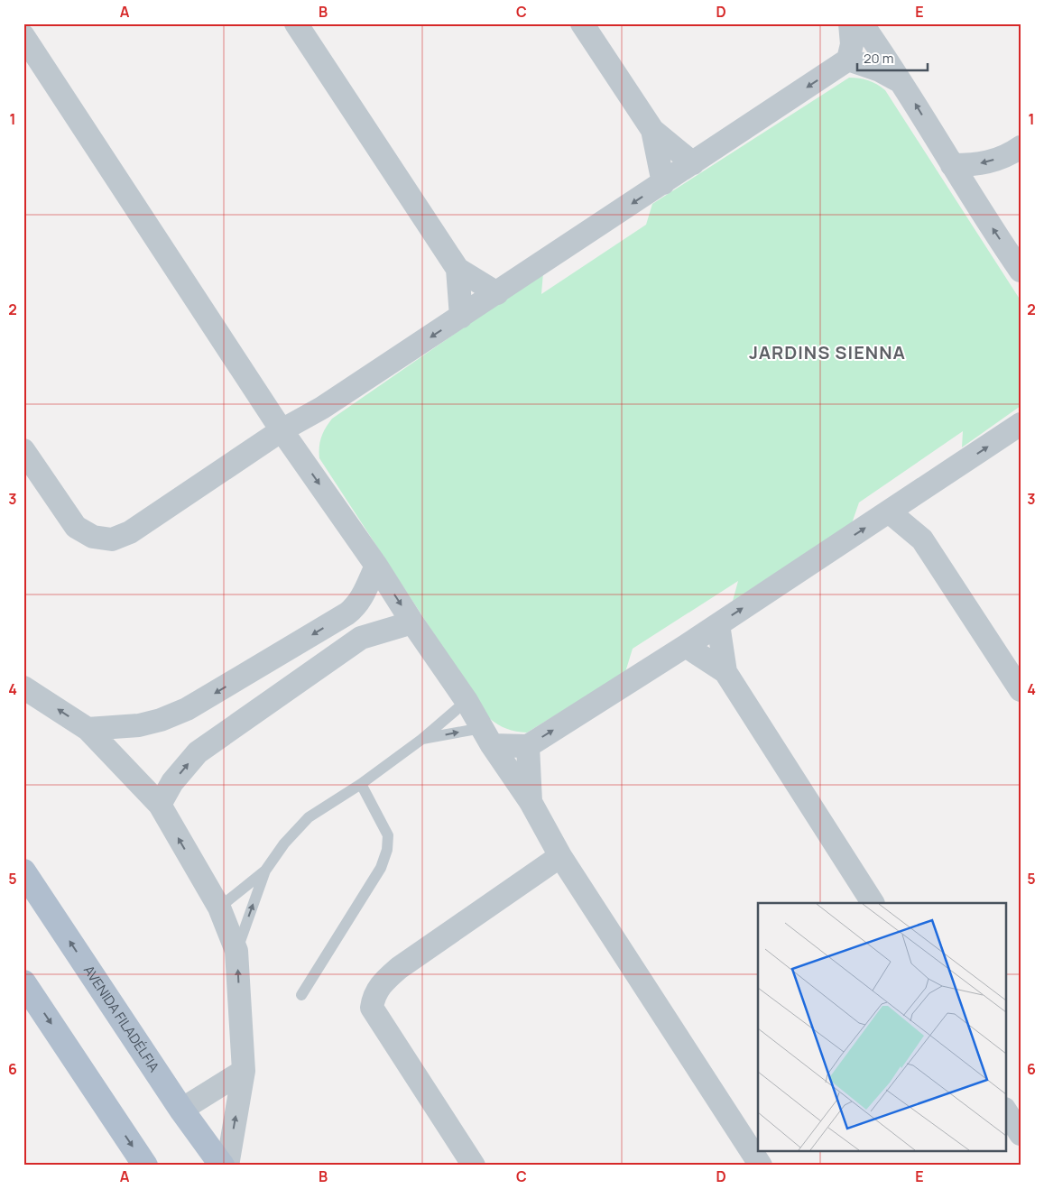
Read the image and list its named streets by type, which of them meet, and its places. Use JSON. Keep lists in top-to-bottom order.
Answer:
{
  "streets": {
    "main road": ["AVENIDA FILADÉLFIA"]
  },
  "districts": ["JARDINS SIENNA"],
  "scale_bar": "20 m",
  "grid": {
    "columns": [
      "A",
      "B",
      "C",
      "D",
      "E"
    ],
    "rows": [
      "1",
      "2",
      "3",
      "4",
      "5",
      "6"
    ]
  }
}
